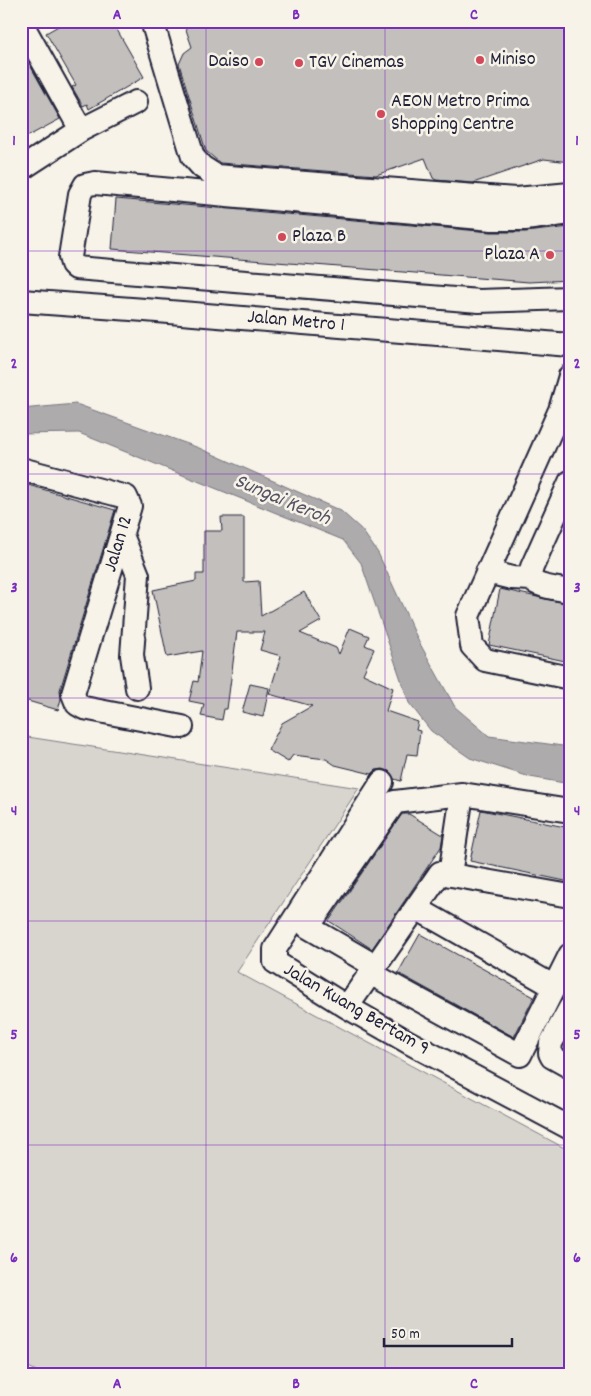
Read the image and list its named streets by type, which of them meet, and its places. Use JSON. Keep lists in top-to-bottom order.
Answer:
{
  "streets": {
    "street": ["Jalan Metro 1", "Jalan 12", "Jalan Kuang Bertam 9"]
  },
  "water": ["Sungai Keroh"],
  "places": [
    "Miniso",
    "Daiso",
    "TGV Cinemas",
    "AEON Metro Prima Shopping Centre",
    "Plaza B",
    "Plaza A"
  ],
  "scale_bar": "50 m",
  "grid": {
    "columns": ["A", "B", "C"],
    "rows": [
      "1",
      "2",
      "3",
      "4",
      "5",
      "6"
    ]
  }
}
